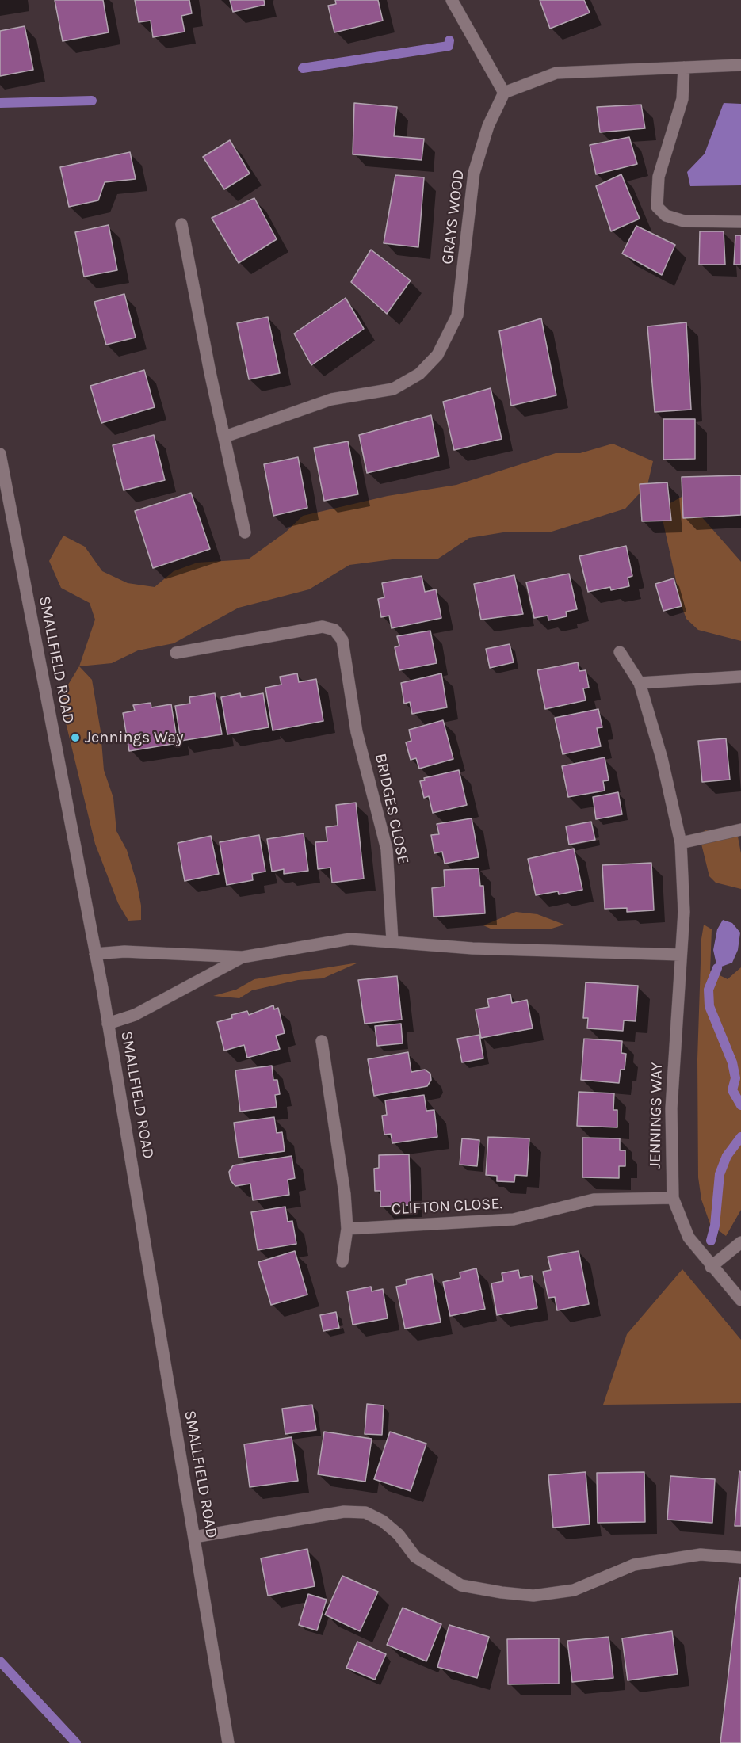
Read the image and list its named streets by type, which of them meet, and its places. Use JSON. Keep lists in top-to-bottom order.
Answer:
{
  "streets": {
    "street": [
      "GRAYS WOOD",
      "SMALLFIELD ROAD",
      "BRIDGES CLOSE",
      "JENNINGS WAY",
      "CLIFTON CLOSE."
    ]
  },
  "crossings": [
    ["JENNINGS WAY", "CLIFTON CLOSE."]
  ],
  "places": ["Jennings Way"]
}
